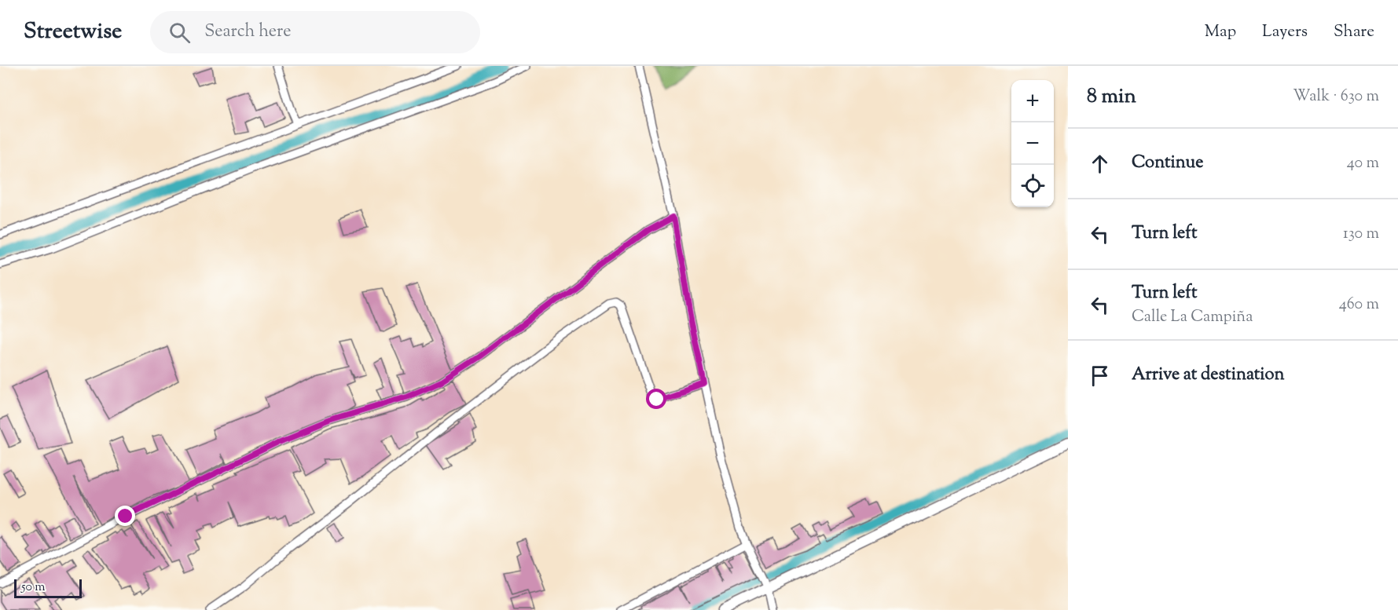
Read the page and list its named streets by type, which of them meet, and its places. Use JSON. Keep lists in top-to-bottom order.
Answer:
{
  "scale_bar": "50 m",
  "page": {
    "header": "Streetwise",
    "search": "Search here",
    "nav": ["Map", "Layers", "Share"],
    "heading": ["8 min", "Walk · 630 m"],
    "map_buttons": ["+", "−"],
    "list": [
      ["Continue", "40 m"],
      ["Turn left", "130 m"],
      ["Turn left", "Calle La Campiña", "460 m"],
      "Arrive at destination"
    ],
    "scale": "50 m"
  }
}
